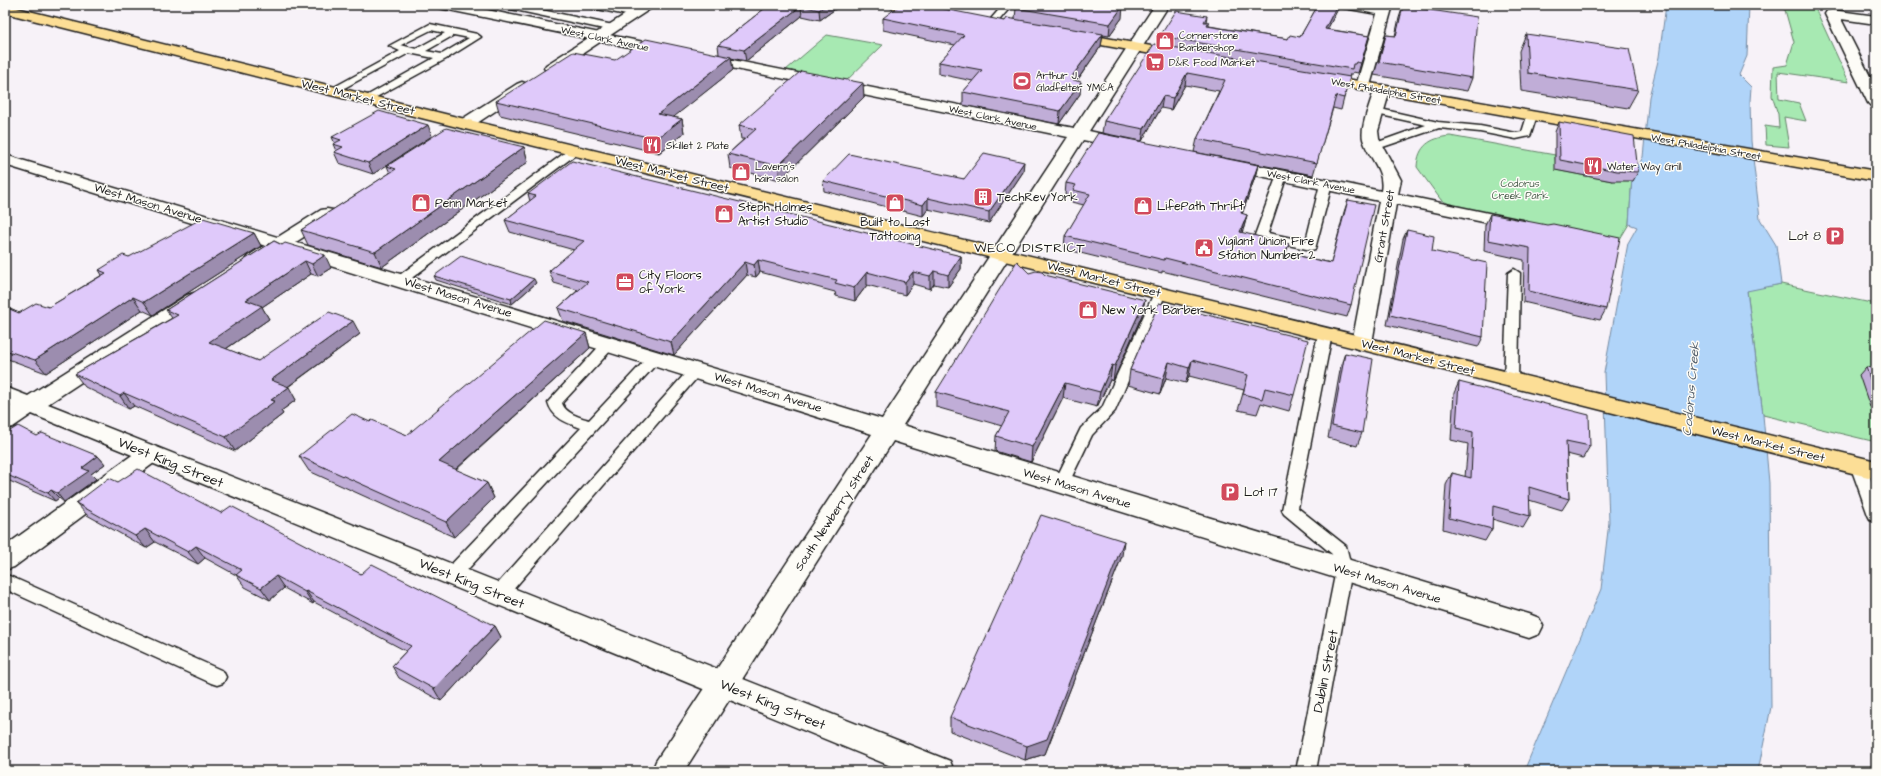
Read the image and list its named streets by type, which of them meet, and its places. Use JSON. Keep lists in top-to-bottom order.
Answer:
{
  "streets": {
    "main road": ["West Philadelphia Street", "West Market Street"],
    "street": [
      "West Clark Avenue",
      "West Mason Avenue",
      "Grant Street",
      "West King Street",
      "South Newberry Street"
    ],
    "lane": ["Dublin Street"]
  },
  "crossings": [
    ["West Clark Avenue", "Grant Street"],
    ["West Clark Avenue", "South Newberry Street"],
    ["West Philadelphia Street", "Grant Street"],
    ["West Market Street", "Grant Street"],
    ["West Market Street", "South Newberry Street"],
    ["West Mason Avenue", "South Newberry Street"],
    ["West Mason Avenue", "Dublin Street"],
    ["West King Street", "South Newberry Street"]
  ],
  "districts": ["WECO DISTRICT"],
  "water": ["Codorus Creek"],
  "parks": ["Codorus Creek Park"],
  "places": {
    "shop": [
      "Cornerstone Barbershop",
      "Lavern's hair salon",
      "Penn Market",
      "Built to Last Tattooing",
      "LifePath Thrift",
      "Steph Holmes Artist Studio",
      "New York Barber"
    ],
    "supermarket": ["D&R Food Market"],
    "sports": ["Arthur J. Gladfelter YMCA"],
    "restaurant": ["Skillet 2 Plate", "Water Way Grill"],
    "building": ["TechRev York"],
    "parking": ["Lot 8", "Lot 17"],
    "public building": ["Vigilant Union Fire Station Number 2"],
    "office": ["City Floors of York"]
  }
}
